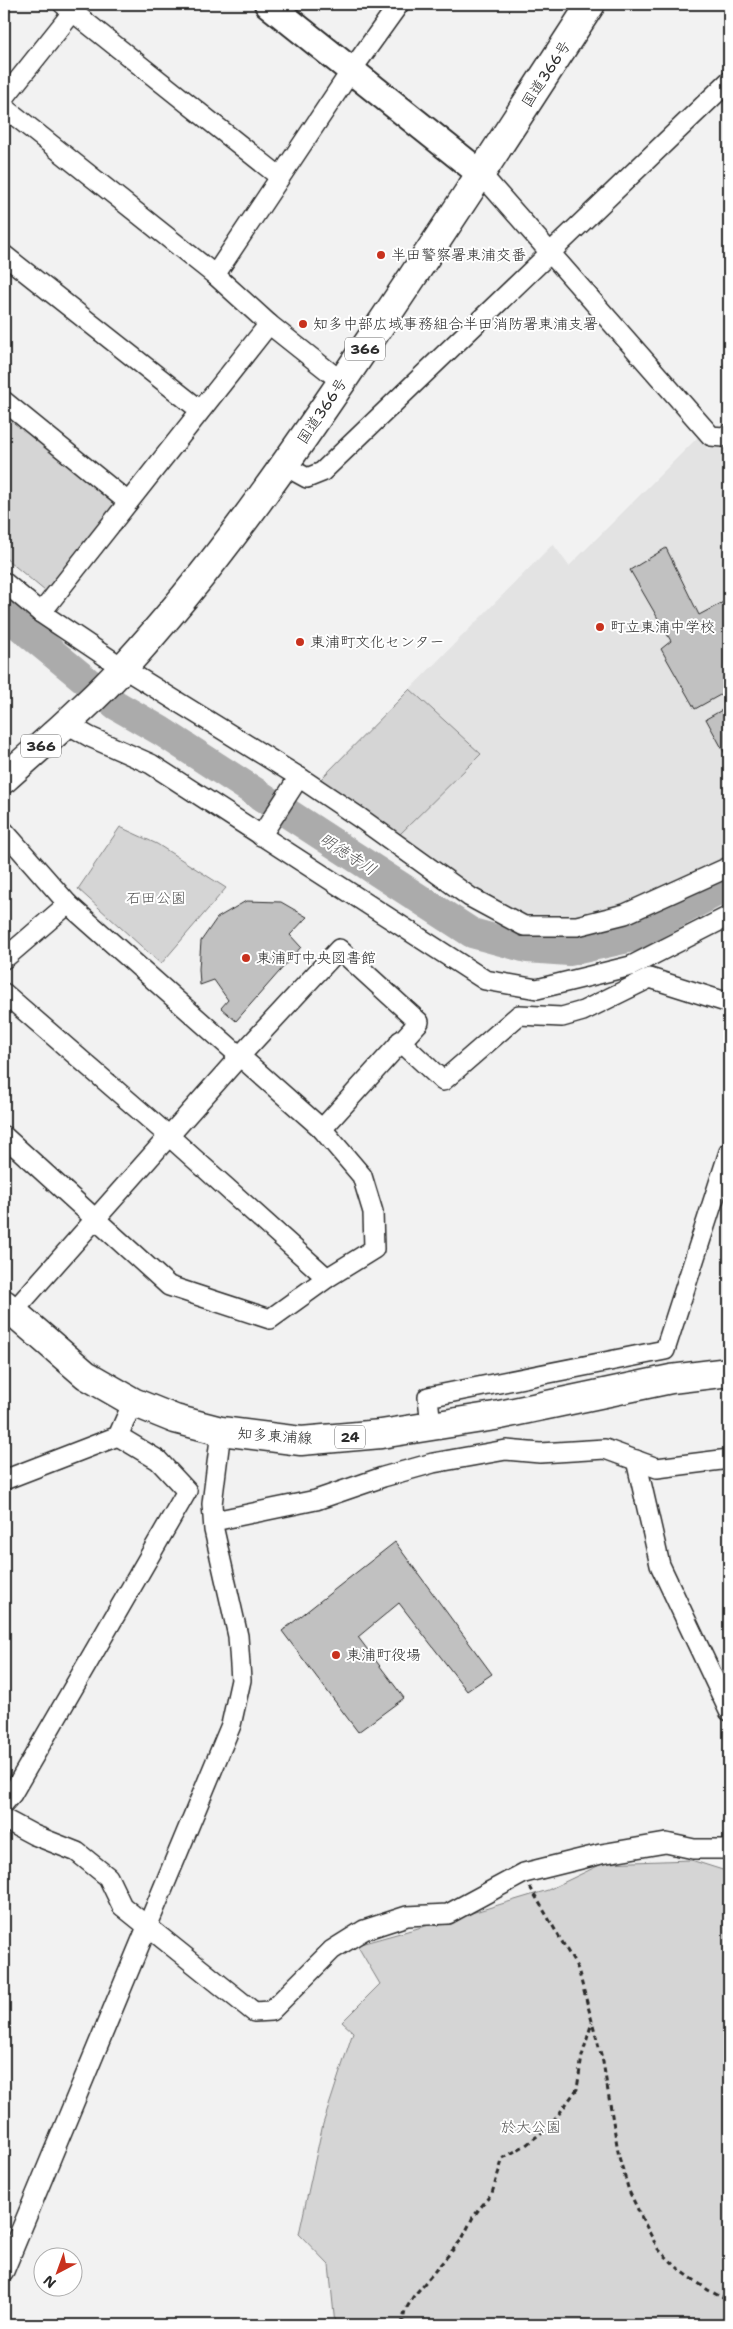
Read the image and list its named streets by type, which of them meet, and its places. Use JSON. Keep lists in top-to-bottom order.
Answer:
{
  "streets": {
    "main road": [
      "国道366号",
      "366",
      "知多東浦線",
      "24"
    ]
  },
  "water": ["明徳寺川"],
  "parks": ["石田公園", "於大公園"],
  "places": [
    "半田警察署東浦交番",
    "知多中部広域事務組合半田消防署東浦支署",
    "町立東浦中学校",
    "東浦町文化センター",
    "東浦町中央図書館",
    "東浦町役場"
  ],
  "north": "bottom left"
}
